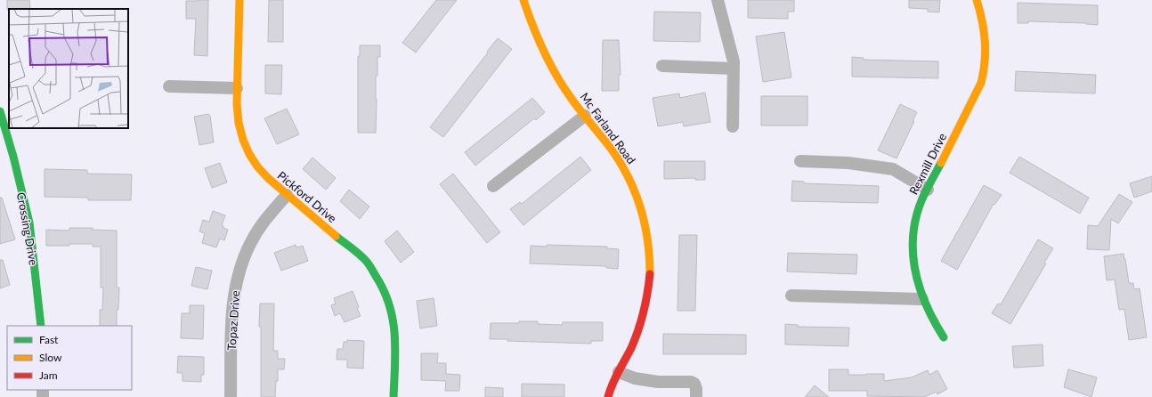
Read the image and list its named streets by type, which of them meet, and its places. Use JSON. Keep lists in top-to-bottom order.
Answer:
{
  "streets": {
    "street": [
      "Mc Farland Road",
      "Rexmill Drive",
      "Pickford Drive",
      "Crossing Drive",
      "Topaz Drive"
    ]
  },
  "crossings": [
    ["Pickford Drive", "Topaz Drive"]
  ],
  "legend": ["Fast", "Slow", "Jam"]
}
